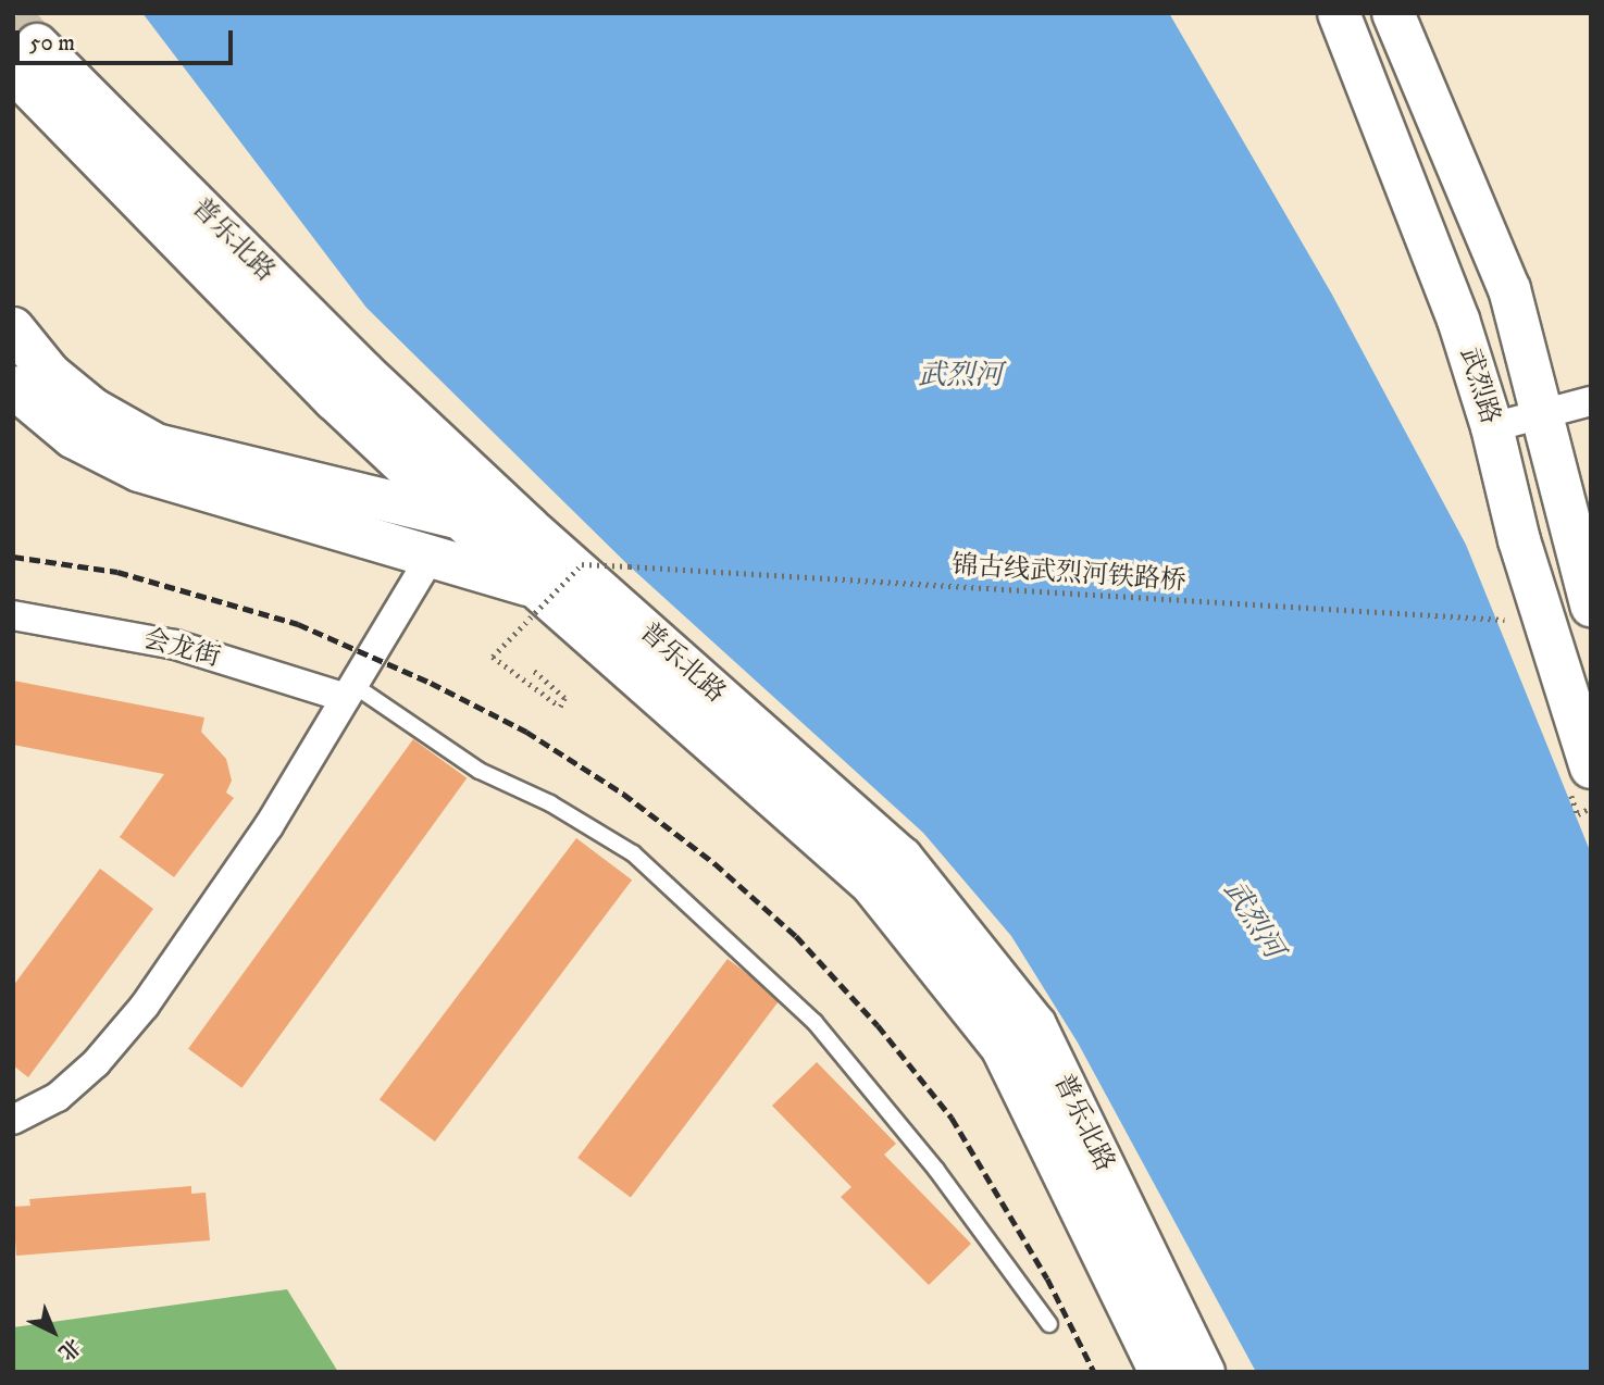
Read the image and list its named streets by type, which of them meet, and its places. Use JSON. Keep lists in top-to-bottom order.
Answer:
{
  "streets": {
    "main road": ["普乐北路", "武烈路"],
    "street": ["会龙街"],
    "path": ["锦古线武烈河铁路桥"]
  },
  "water": ["武烈河"],
  "scale_bar": "50 m",
  "north": "bottom right"
}
